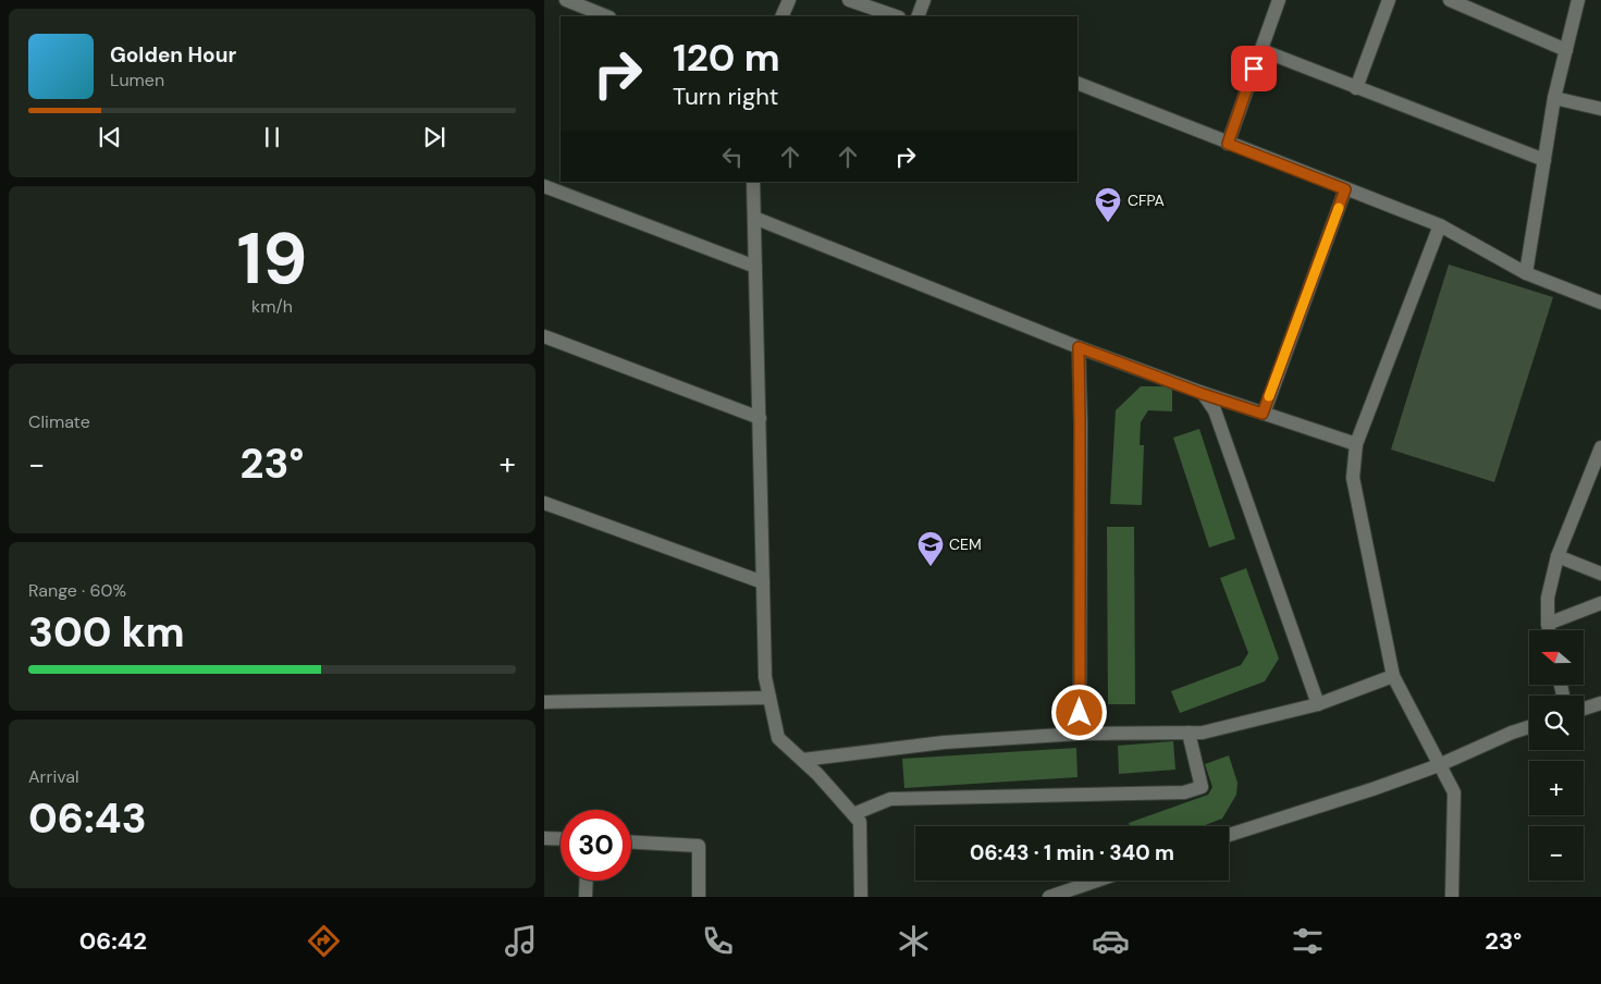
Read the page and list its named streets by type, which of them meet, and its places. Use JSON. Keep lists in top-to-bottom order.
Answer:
{
  "places": {
    "school or university": ["CFPA", "CEM"]
  },
  "north": "left",
  "page": {
    "turn": ["120 m", "Turn right"],
    "song": ["Golden Hour", "Lumen"],
    "tile": [
      ["19", "km/h"],
      "Climate",
      ["Range · 60%", "300 km"],
      ["Arrival", "06:43"]
    ],
    "heat": ["−", "23°", "+"],
    "map_buttons": ["+", "−"],
    "limit": "30",
    "trip": "06:43 · 1 min · 340 m",
    "tabs": ["06:42", "23°"]
  }
}
